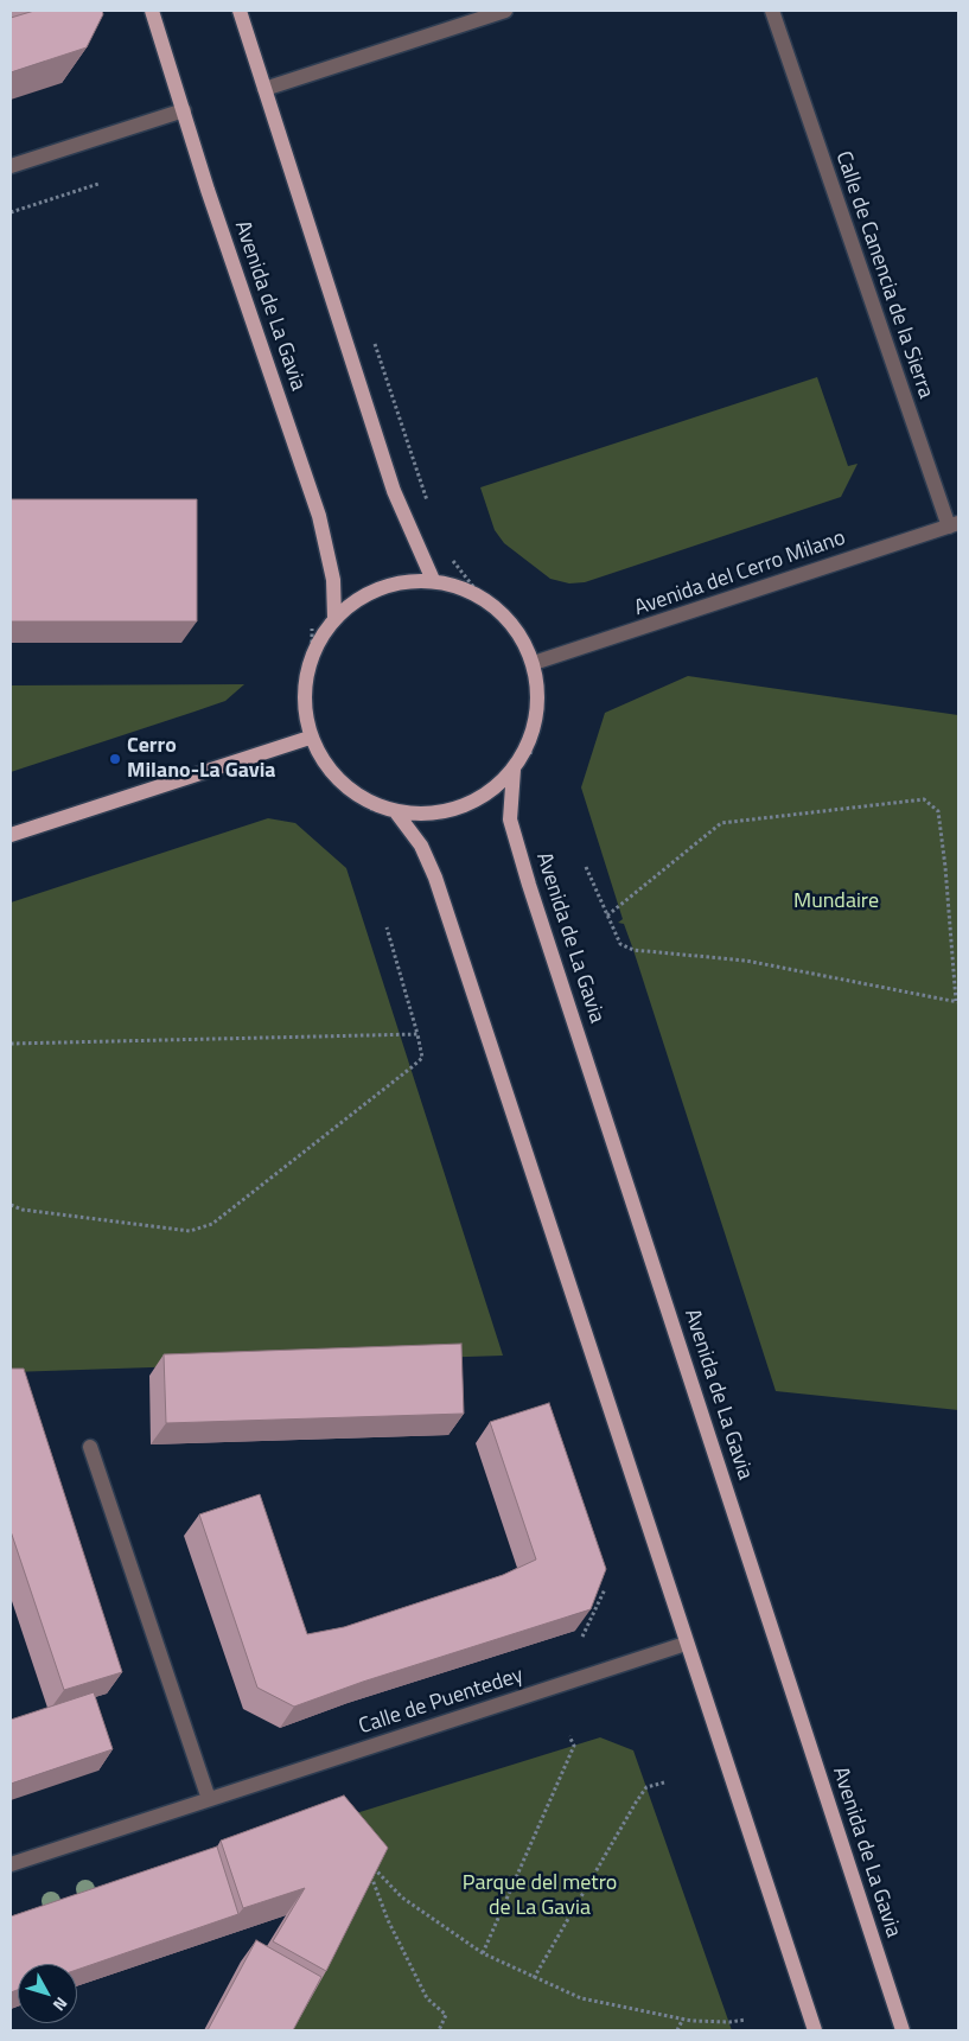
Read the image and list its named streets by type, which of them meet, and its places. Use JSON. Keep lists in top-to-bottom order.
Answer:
{
  "streets": {
    "main road": ["Avenida de La Gavia"],
    "street": ["Calle de Canencia de la Sierra", "Avenida del Cerro Milano", "Calle de Puentedey"]
  },
  "crossings": [
    ["Calle de Canencia de la Sierra", "Avenida del Cerro Milano"]
  ],
  "parks": ["Mundaire", "Parque del metro de La Gavia"],
  "places": ["Cerro Milano-La Gavia"],
  "north": "bottom right"
}
